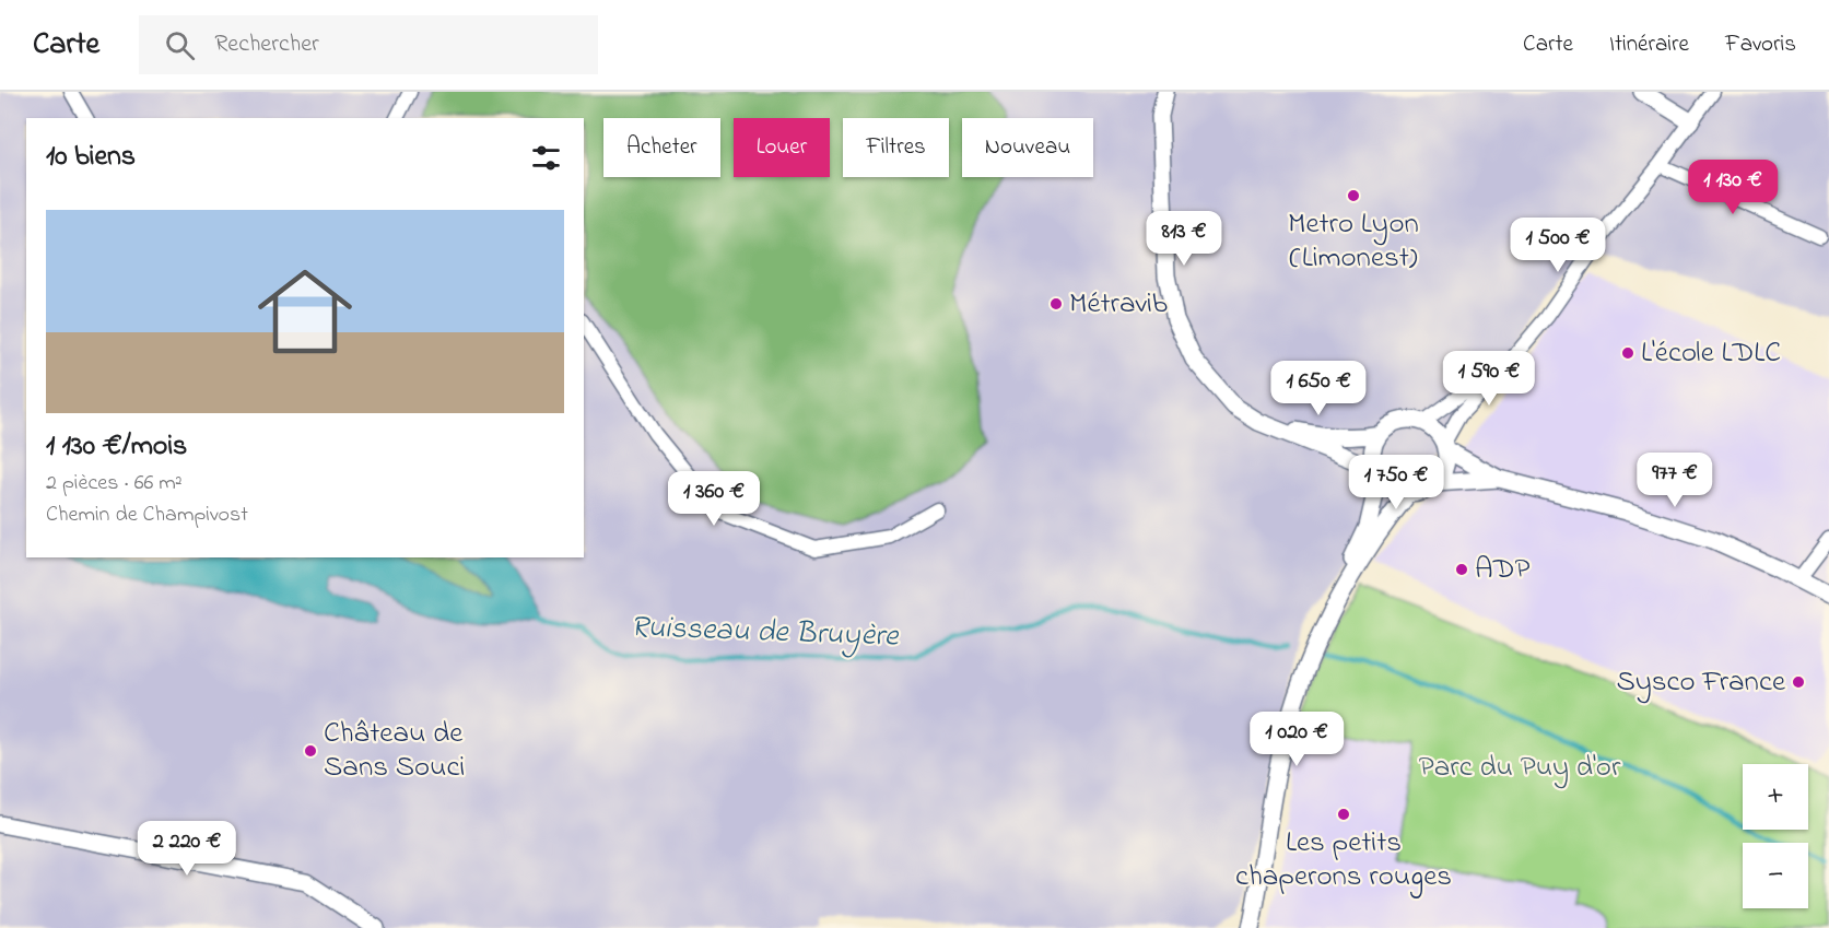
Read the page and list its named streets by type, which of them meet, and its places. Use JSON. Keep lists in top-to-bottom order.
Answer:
{
  "water": ["Ruisseau de Bruyère"],
  "parks": ["Parc du Puy d'or"],
  "places": [
    "Metro Lyon (Limonest)",
    "Métravib",
    "L'école LDLC",
    "ADP",
    "Sysco France",
    "Château de Sans Souci",
    "Les petits chaperons rouges"
  ],
  "page": {
    "header": "Carte",
    "search": "Rechercher",
    "nav": ["Carte", "Itinéraire", "Favoris"],
    "chip": [
      "Acheter",
      "Louer",
      "Filtres",
      "Nouveau"
    ],
    "heading": "10 biens",
    "price": [
      "1 130 €",
      "813 €",
      "1 500 €",
      "1 590 €",
      "1 650 €",
      "977 €",
      "1 750 €",
      "1 360 €",
      "1 020 €",
      "2 220 €"
    ],
    "list": [
      {
        "name": "1 130 €/mois",
        "note": "2 pièces · 66 m² · Chemin de Champivost"
      }
    ],
    "map_buttons": ["+", "−"]
  }
}
